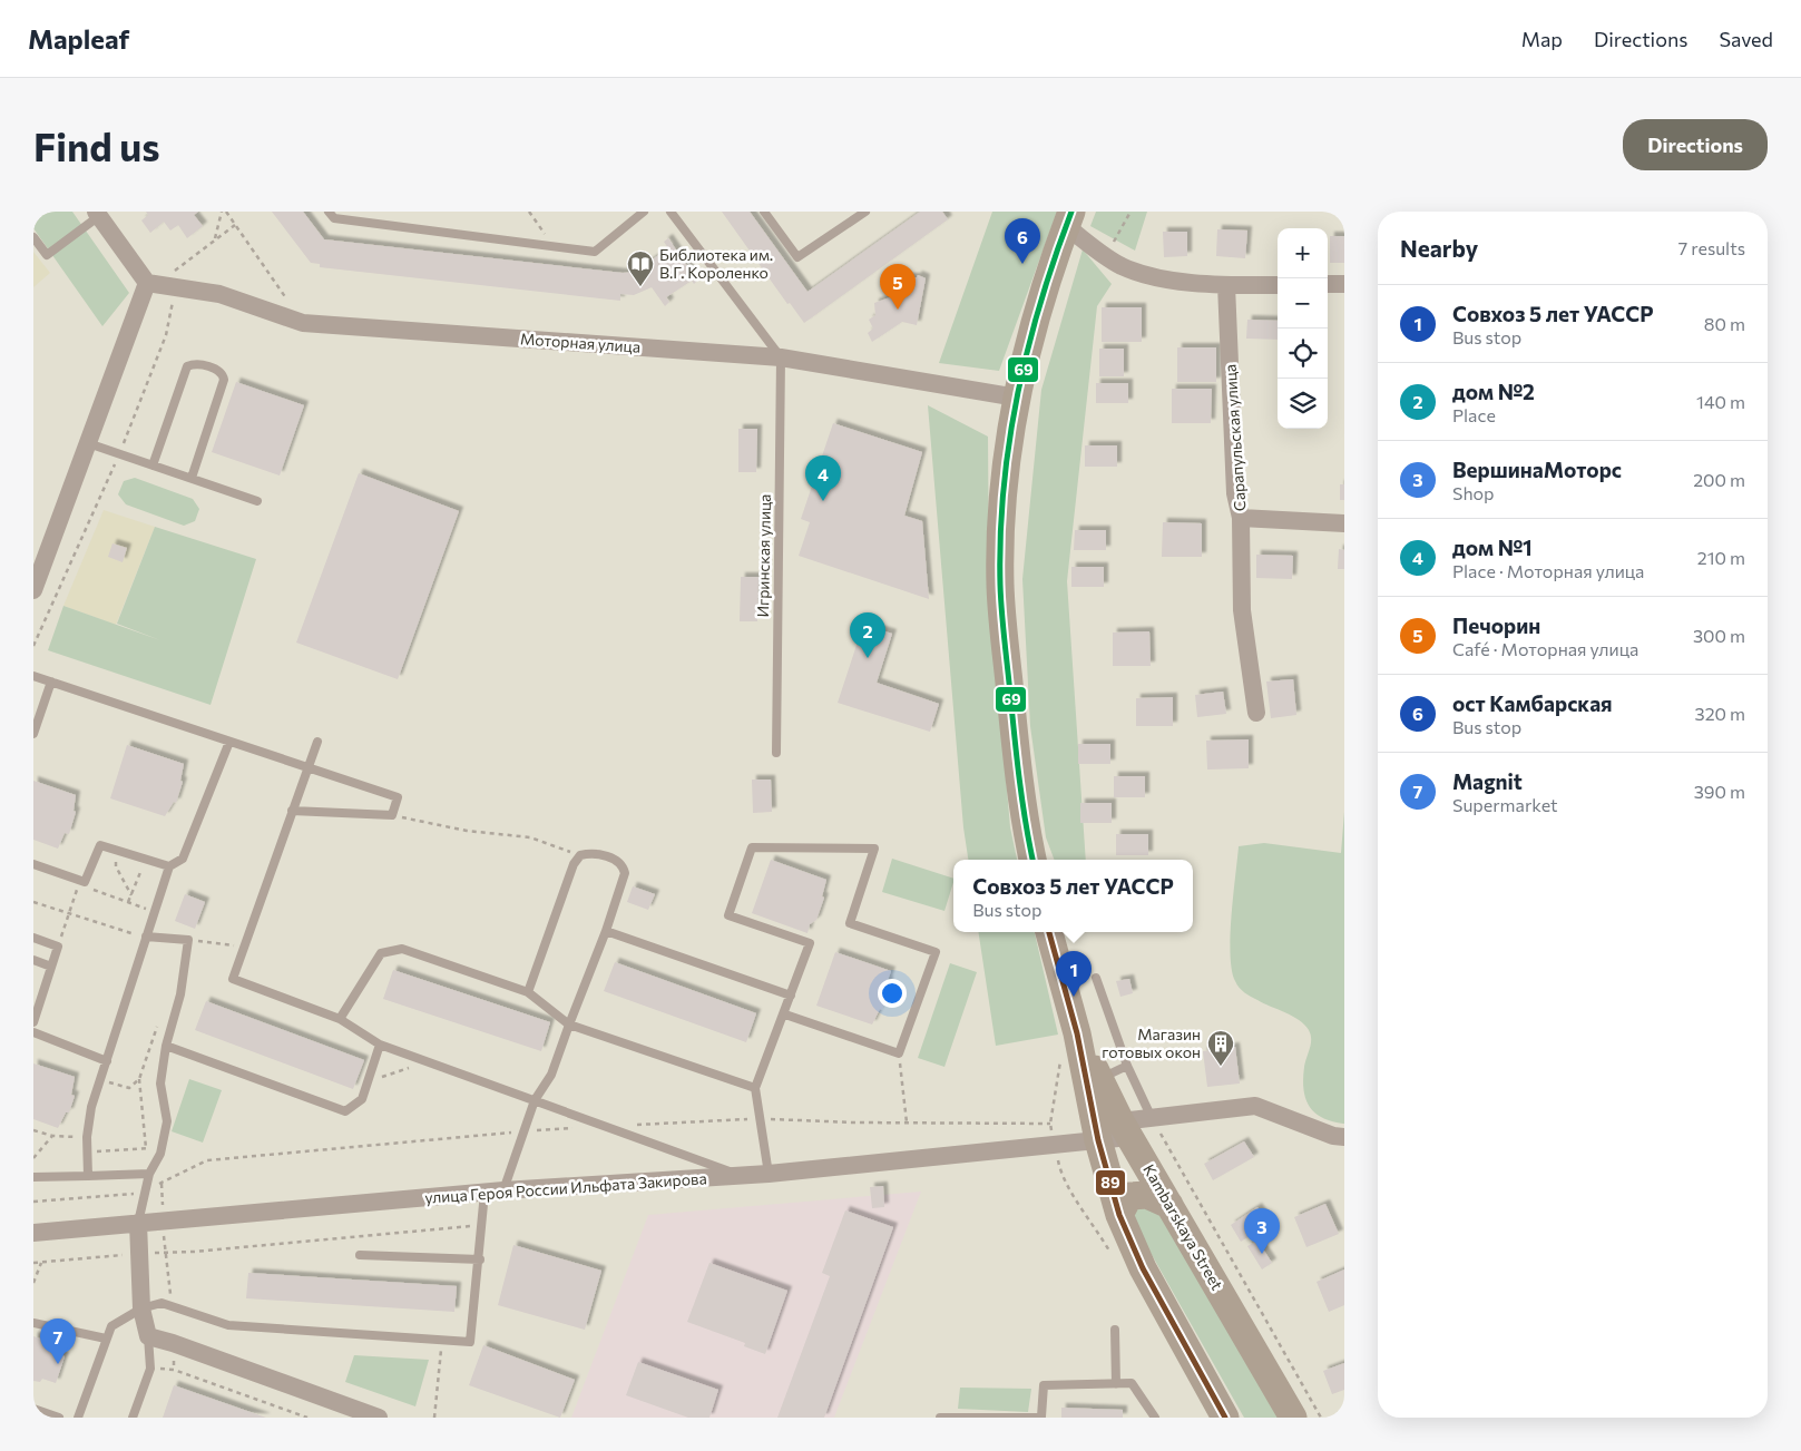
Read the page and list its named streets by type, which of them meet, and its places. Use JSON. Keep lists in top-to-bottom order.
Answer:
{
  "streets": {
    "main road": ["Kambarskaya Street"],
    "street": ["Моторная улица", "Сарапульская улица", "улица Героя России Ильфата Закирова"],
    "lane": ["Игринская улица"]
  },
  "crossings": [
    ["Моторная улица", "Игринская улица"],
    ["улица Героя России Ильфата Закирова", "Kambarskaya Street"]
  ],
  "places": {
    "library": ["Библиотека им. В.Г. Короленко"],
    "building": ["Магазин готовых окон"]
  },
  "lines": ["transit line 69", "transit line 89"],
  "page": {
    "header": "Mapleaf",
    "nav": ["Map", "Directions", "Saved"],
    "buttons": "Directions",
    "title": "Find us",
    "heading": ["Nearby", "7 results"],
    "pins": [
      "6",
      "5",
      "4",
      "2",
      "1",
      "3",
      "7"
    ],
    "map_buttons": ["+", "−"],
    "list": [
      {
        "mark": "1",
        "name": "Совхоз 5 лет УАССР",
        "note": "Bus stop",
        "value": "80 m"
      },
      {
        "mark": "2",
        "name": "дом №2",
        "note": "Place",
        "value": "140 m"
      },
      {
        "mark": "3",
        "name": "ВершинаМоторс",
        "note": "Shop",
        "value": "200 m"
      },
      {
        "mark": "4",
        "name": "дом №1",
        "note": "Place · Моторная улица",
        "value": "210 m"
      },
      {
        "mark": "5",
        "name": "Печорин",
        "note": "Café · Моторная улица",
        "value": "300 m"
      },
      {
        "mark": "6",
        "name": "ост Камбарская",
        "note": "Bus stop",
        "value": "320 m"
      },
      {
        "mark": "7",
        "name": "Magnit",
        "note": "Supermarket",
        "value": "390 m"
      }
    ],
    "popup": ["Совхоз 5 лет УАССР", "Bus stop"]
  }
}
